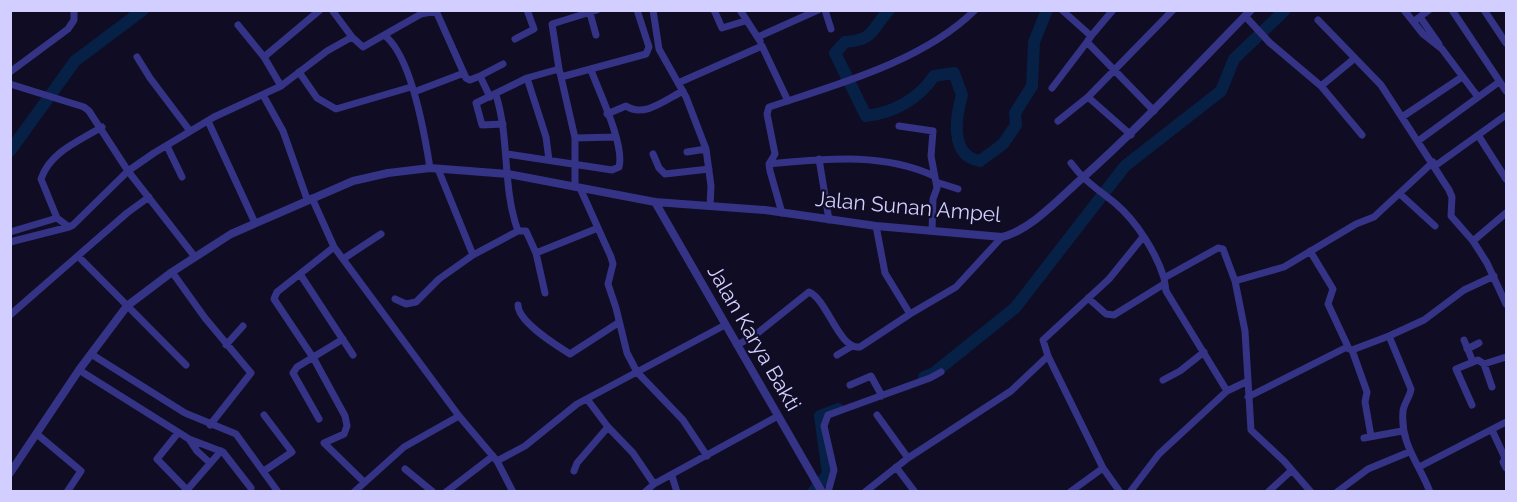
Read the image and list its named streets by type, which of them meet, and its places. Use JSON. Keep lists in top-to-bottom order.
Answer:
{
  "streets": {
    "street": ["Jalan Sunan Ampel", "Jalan Karya Bakti"]
  },
  "crossings": [
    ["Jalan Sunan Ampel", "Jalan Karya Bakti"]
  ]
}
